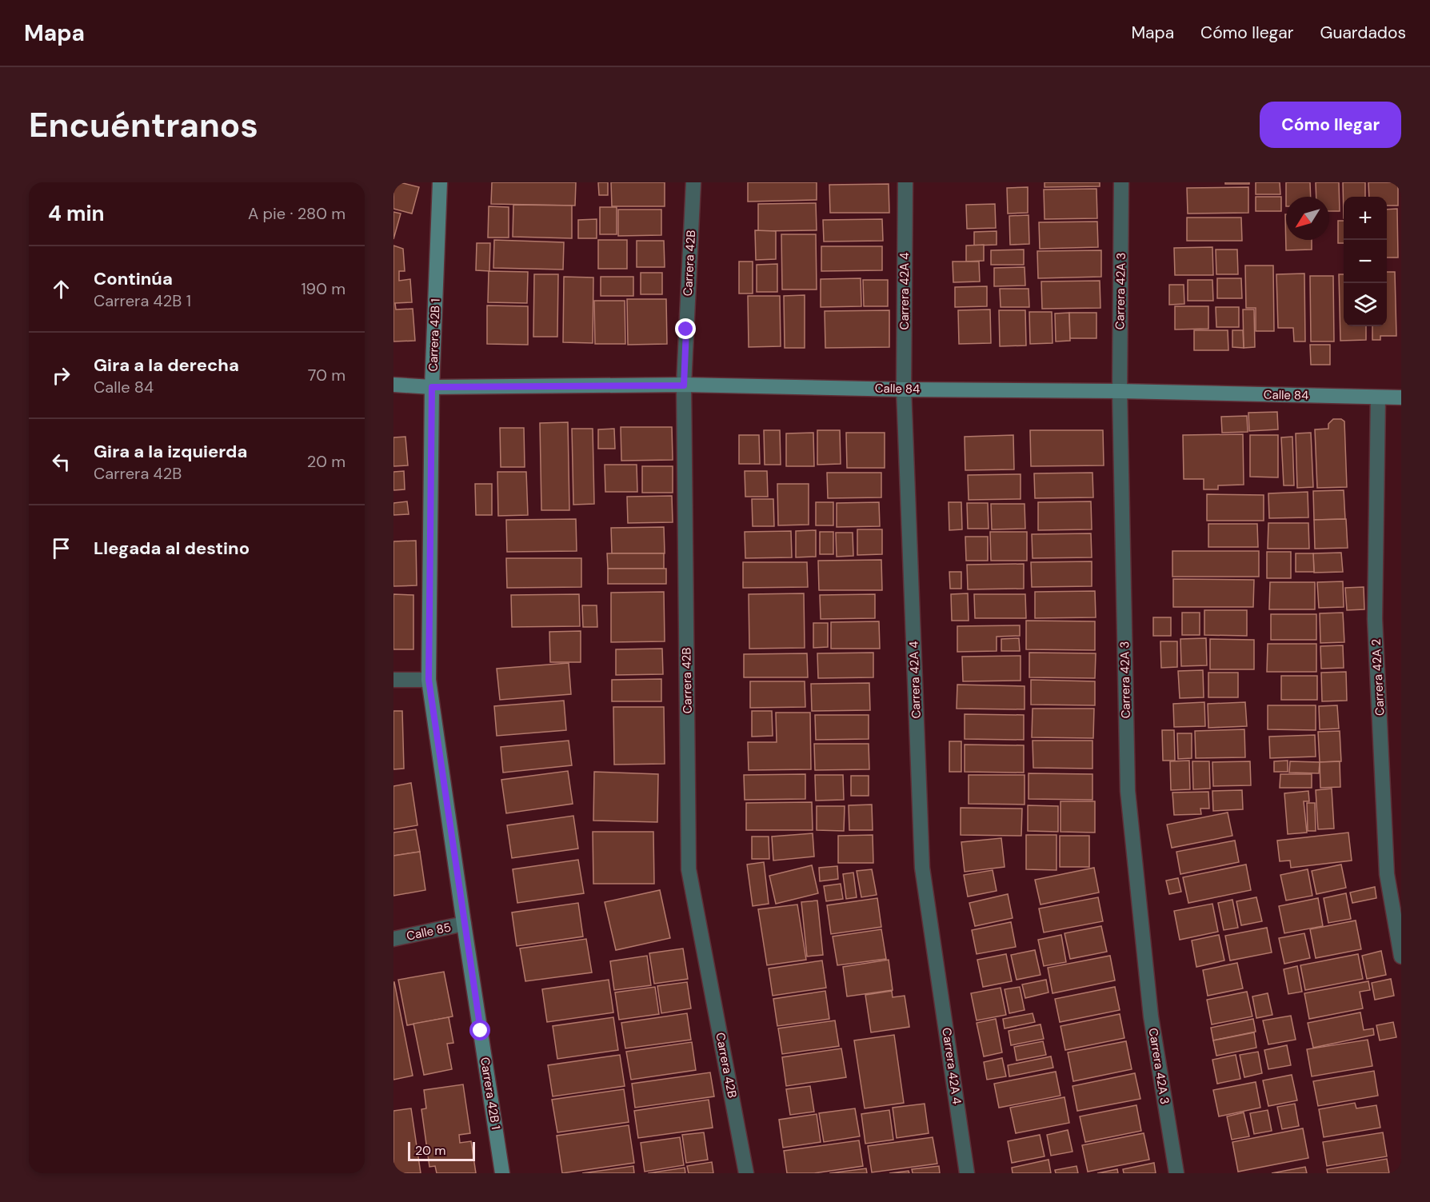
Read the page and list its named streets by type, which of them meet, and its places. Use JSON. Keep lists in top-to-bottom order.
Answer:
{
  "streets": {
    "street": [
      "Carrera 42B",
      "Carrera 42A 4",
      "Carrera 42A 3",
      "Carrera 42B 1",
      "Calle 84",
      "Carrera 42A 2",
      "Calle 85"
    ]
  },
  "crossings": [
    ["Carrera 42B", "Calle 84"],
    ["Carrera 42A 4", "Calle 84"],
    ["Carrera 42A 3", "Calle 84"],
    ["Carrera 42B 1", "Calle 84"],
    ["Carrera 42B 1", "Calle 85"],
    ["Calle 84", "Carrera 42A 2"]
  ],
  "scale_bar": "20 m",
  "north": "bottom left",
  "page": {
    "header": "Mapa",
    "nav": ["Mapa", "Cómo llegar", "Guardados"],
    "buttons": "Cómo llegar",
    "title": "Encuéntranos",
    "heading": ["4 min", "A pie · 280 m"],
    "map_buttons": ["+", "−"],
    "list": [
      ["Continúa", "Carrera 42B 1", "190 m"],
      ["Gira a la derecha", "Calle 84", "70 m"],
      ["Gira a la izquierda", "Carrera 42B", "20 m"],
      "Llegada al destino"
    ],
    "scale": "20 m"
  }
}
